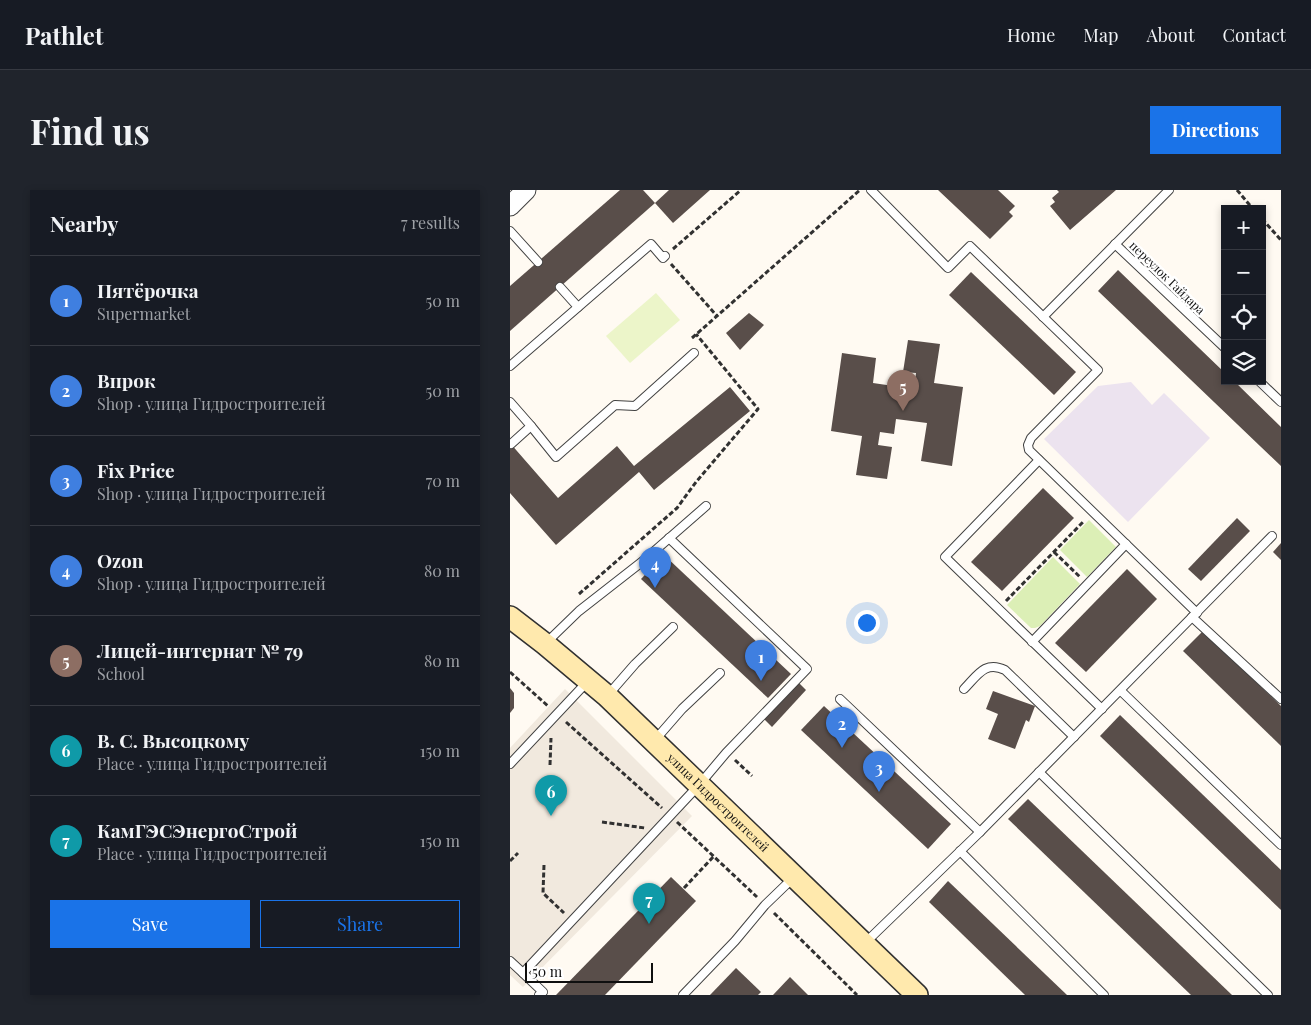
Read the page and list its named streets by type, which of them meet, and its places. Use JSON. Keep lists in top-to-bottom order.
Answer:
{
  "streets": {
    "main road": ["улица Гидростроителей"],
    "lane": ["переулок Гайдара"]
  },
  "scale_bar": "50 m",
  "page": {
    "header": "Pathlet",
    "nav": [
      "Home",
      "Map",
      "About",
      "Contact"
    ],
    "buttons": [
      "Directions",
      ["Save", "Share"]
    ],
    "title": "Find us",
    "heading": ["Nearby", "7 results"],
    "map_buttons": ["+", "−"],
    "list": [
      {
        "mark": "1",
        "name": "Пятёрочка",
        "note": "Supermarket",
        "value": "50 m"
      },
      {
        "mark": "2",
        "name": "Впрок",
        "note": "Shop · улица Гидростроителей",
        "value": "50 m"
      },
      {
        "mark": "3",
        "name": "Fix Price",
        "note": "Shop · улица Гидростроителей",
        "value": "70 m"
      },
      {
        "mark": "4",
        "name": "Ozon",
        "note": "Shop · улица Гидростроителей",
        "value": "80 m"
      },
      {
        "mark": "5",
        "name": "Лицей-интернат № 79",
        "note": "School",
        "value": "80 m"
      },
      {
        "mark": "6",
        "name": "В. С. Высоцкому",
        "note": "Place · улица Гидростроителей",
        "value": "150 m"
      },
      {
        "mark": "7",
        "name": "КамГЭСЭнергоСтрой",
        "note": "Place · улица Гидростроителей",
        "value": "150 m"
      }
    ],
    "pins": [
      "5",
      "4",
      "1",
      "2",
      "3",
      "6",
      "7"
    ],
    "scale": "50 m"
  }
}
